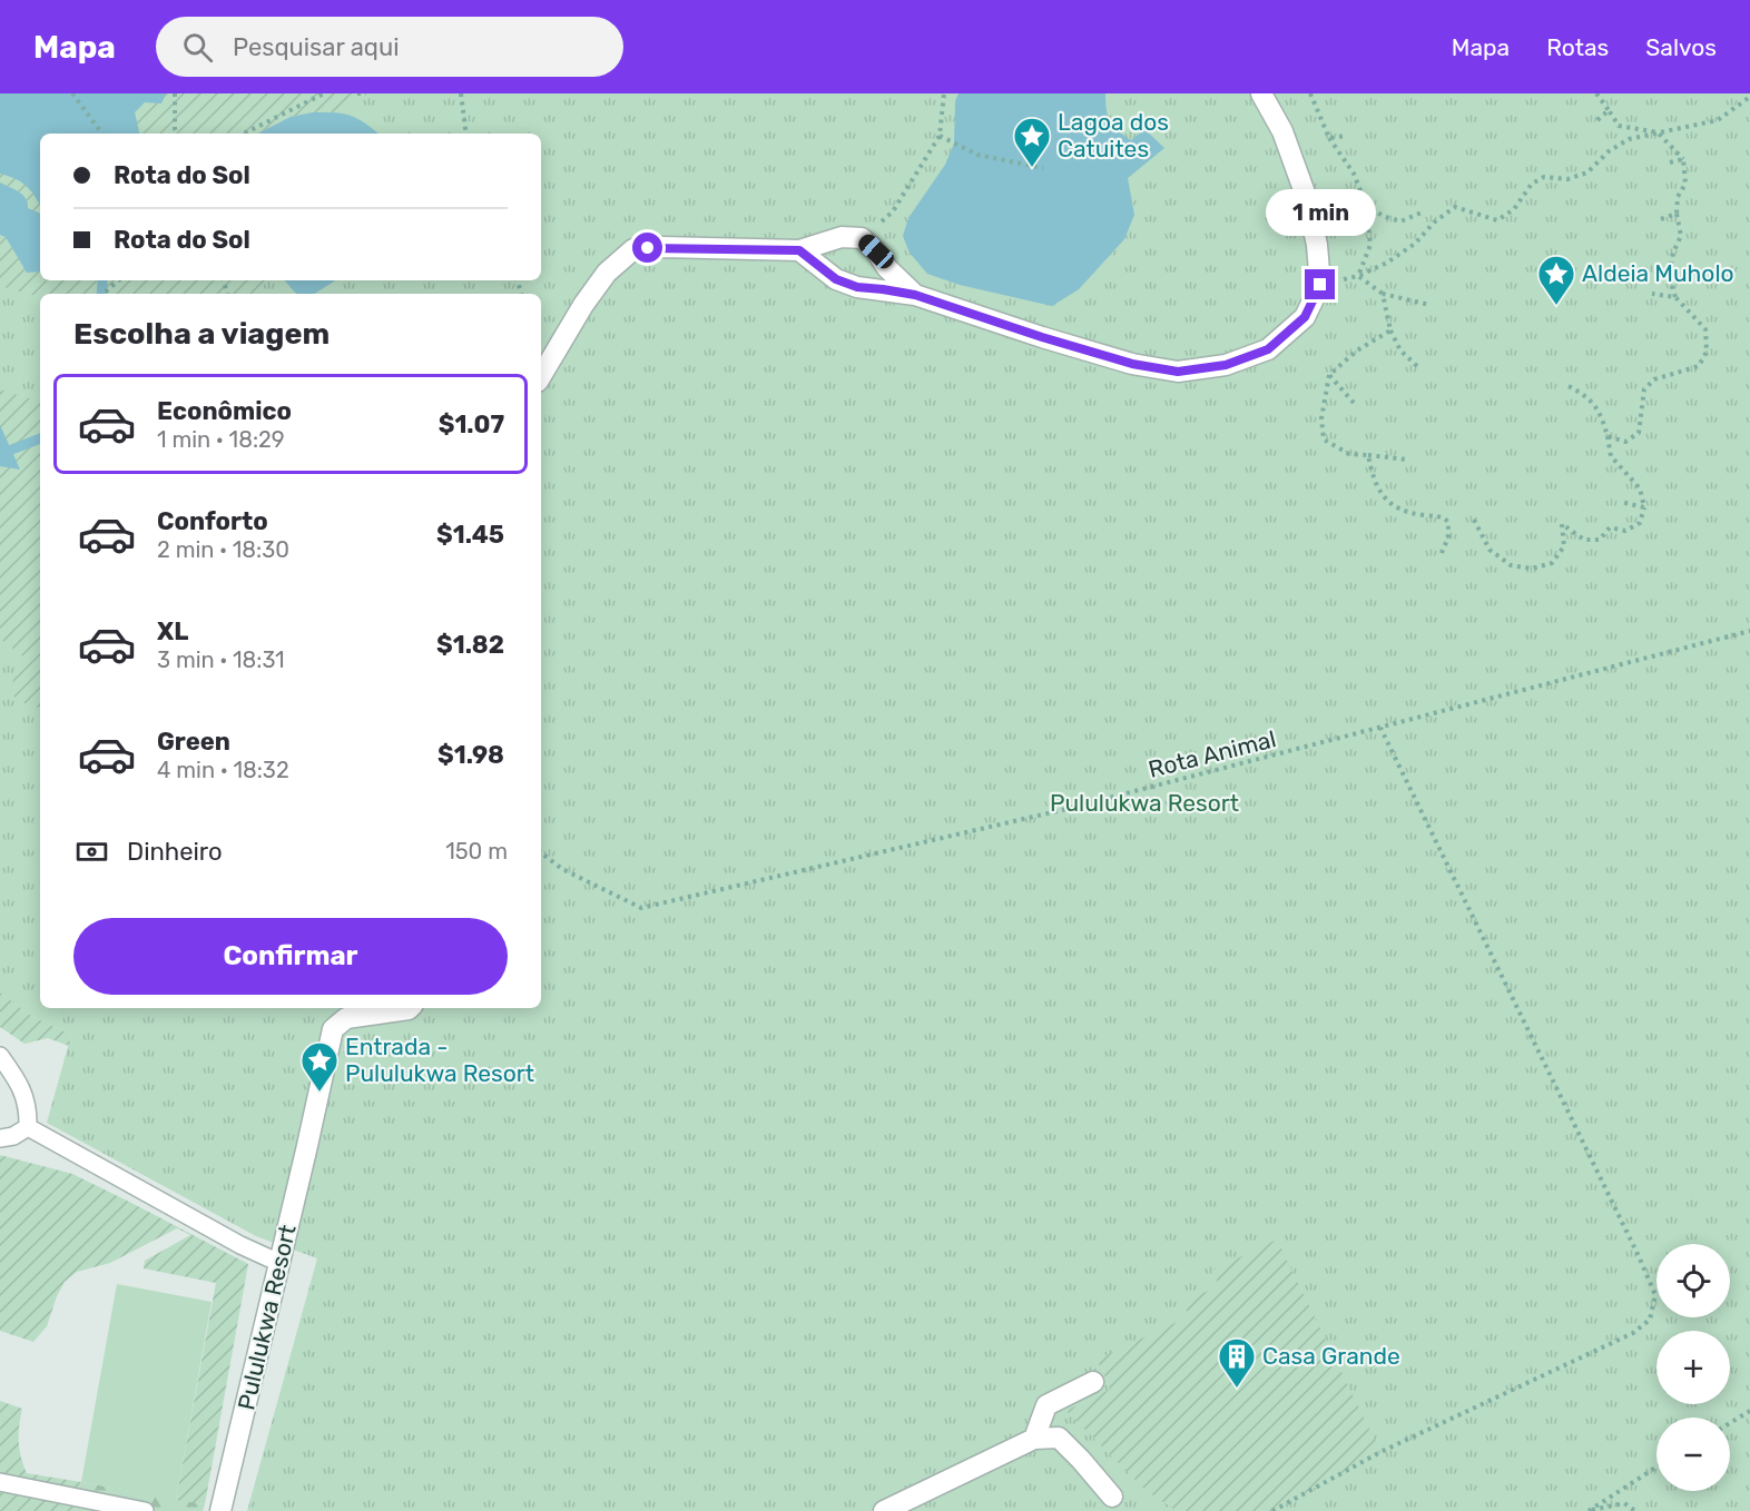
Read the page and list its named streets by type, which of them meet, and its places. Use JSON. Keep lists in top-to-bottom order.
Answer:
{
  "streets": {
    "street": ["Pululukwa Resort"],
    "path": ["Rota Animal"]
  },
  "parks": ["Pululukwa Resort"],
  "places": {
    "place": ["Lagoa dos Catuites", "Aldeia Muholo", "Entrada - Pululukwa Resort"],
    "building": ["Casa Grande"]
  },
  "page": {
    "header": "Mapa",
    "search": "Pesquisar aqui",
    "nav": ["Mapa", "Rotas", "Salvos"],
    "banner": ["Rota do Sol", "Rota do Sol"],
    "bubble": "1 min",
    "heading": "Escolha a viagem",
    "list": [
      {
        "name": "Econômico",
        "note": "1 min · 18:29",
        "value": "$1.07"
      },
      {
        "name": "Conforto",
        "note": "2 min · 18:30",
        "value": "$1.45"
      },
      {
        "name": "XL",
        "note": "3 min · 18:31",
        "value": "$1.82"
      },
      {
        "name": "Green",
        "note": "4 min · 18:32",
        "value": "$1.98"
      }
    ],
    "pay": ["Dinheiro", "150 m"],
    "buttons": "Confirmar",
    "map_buttons": ["+", "−"]
  }
}
